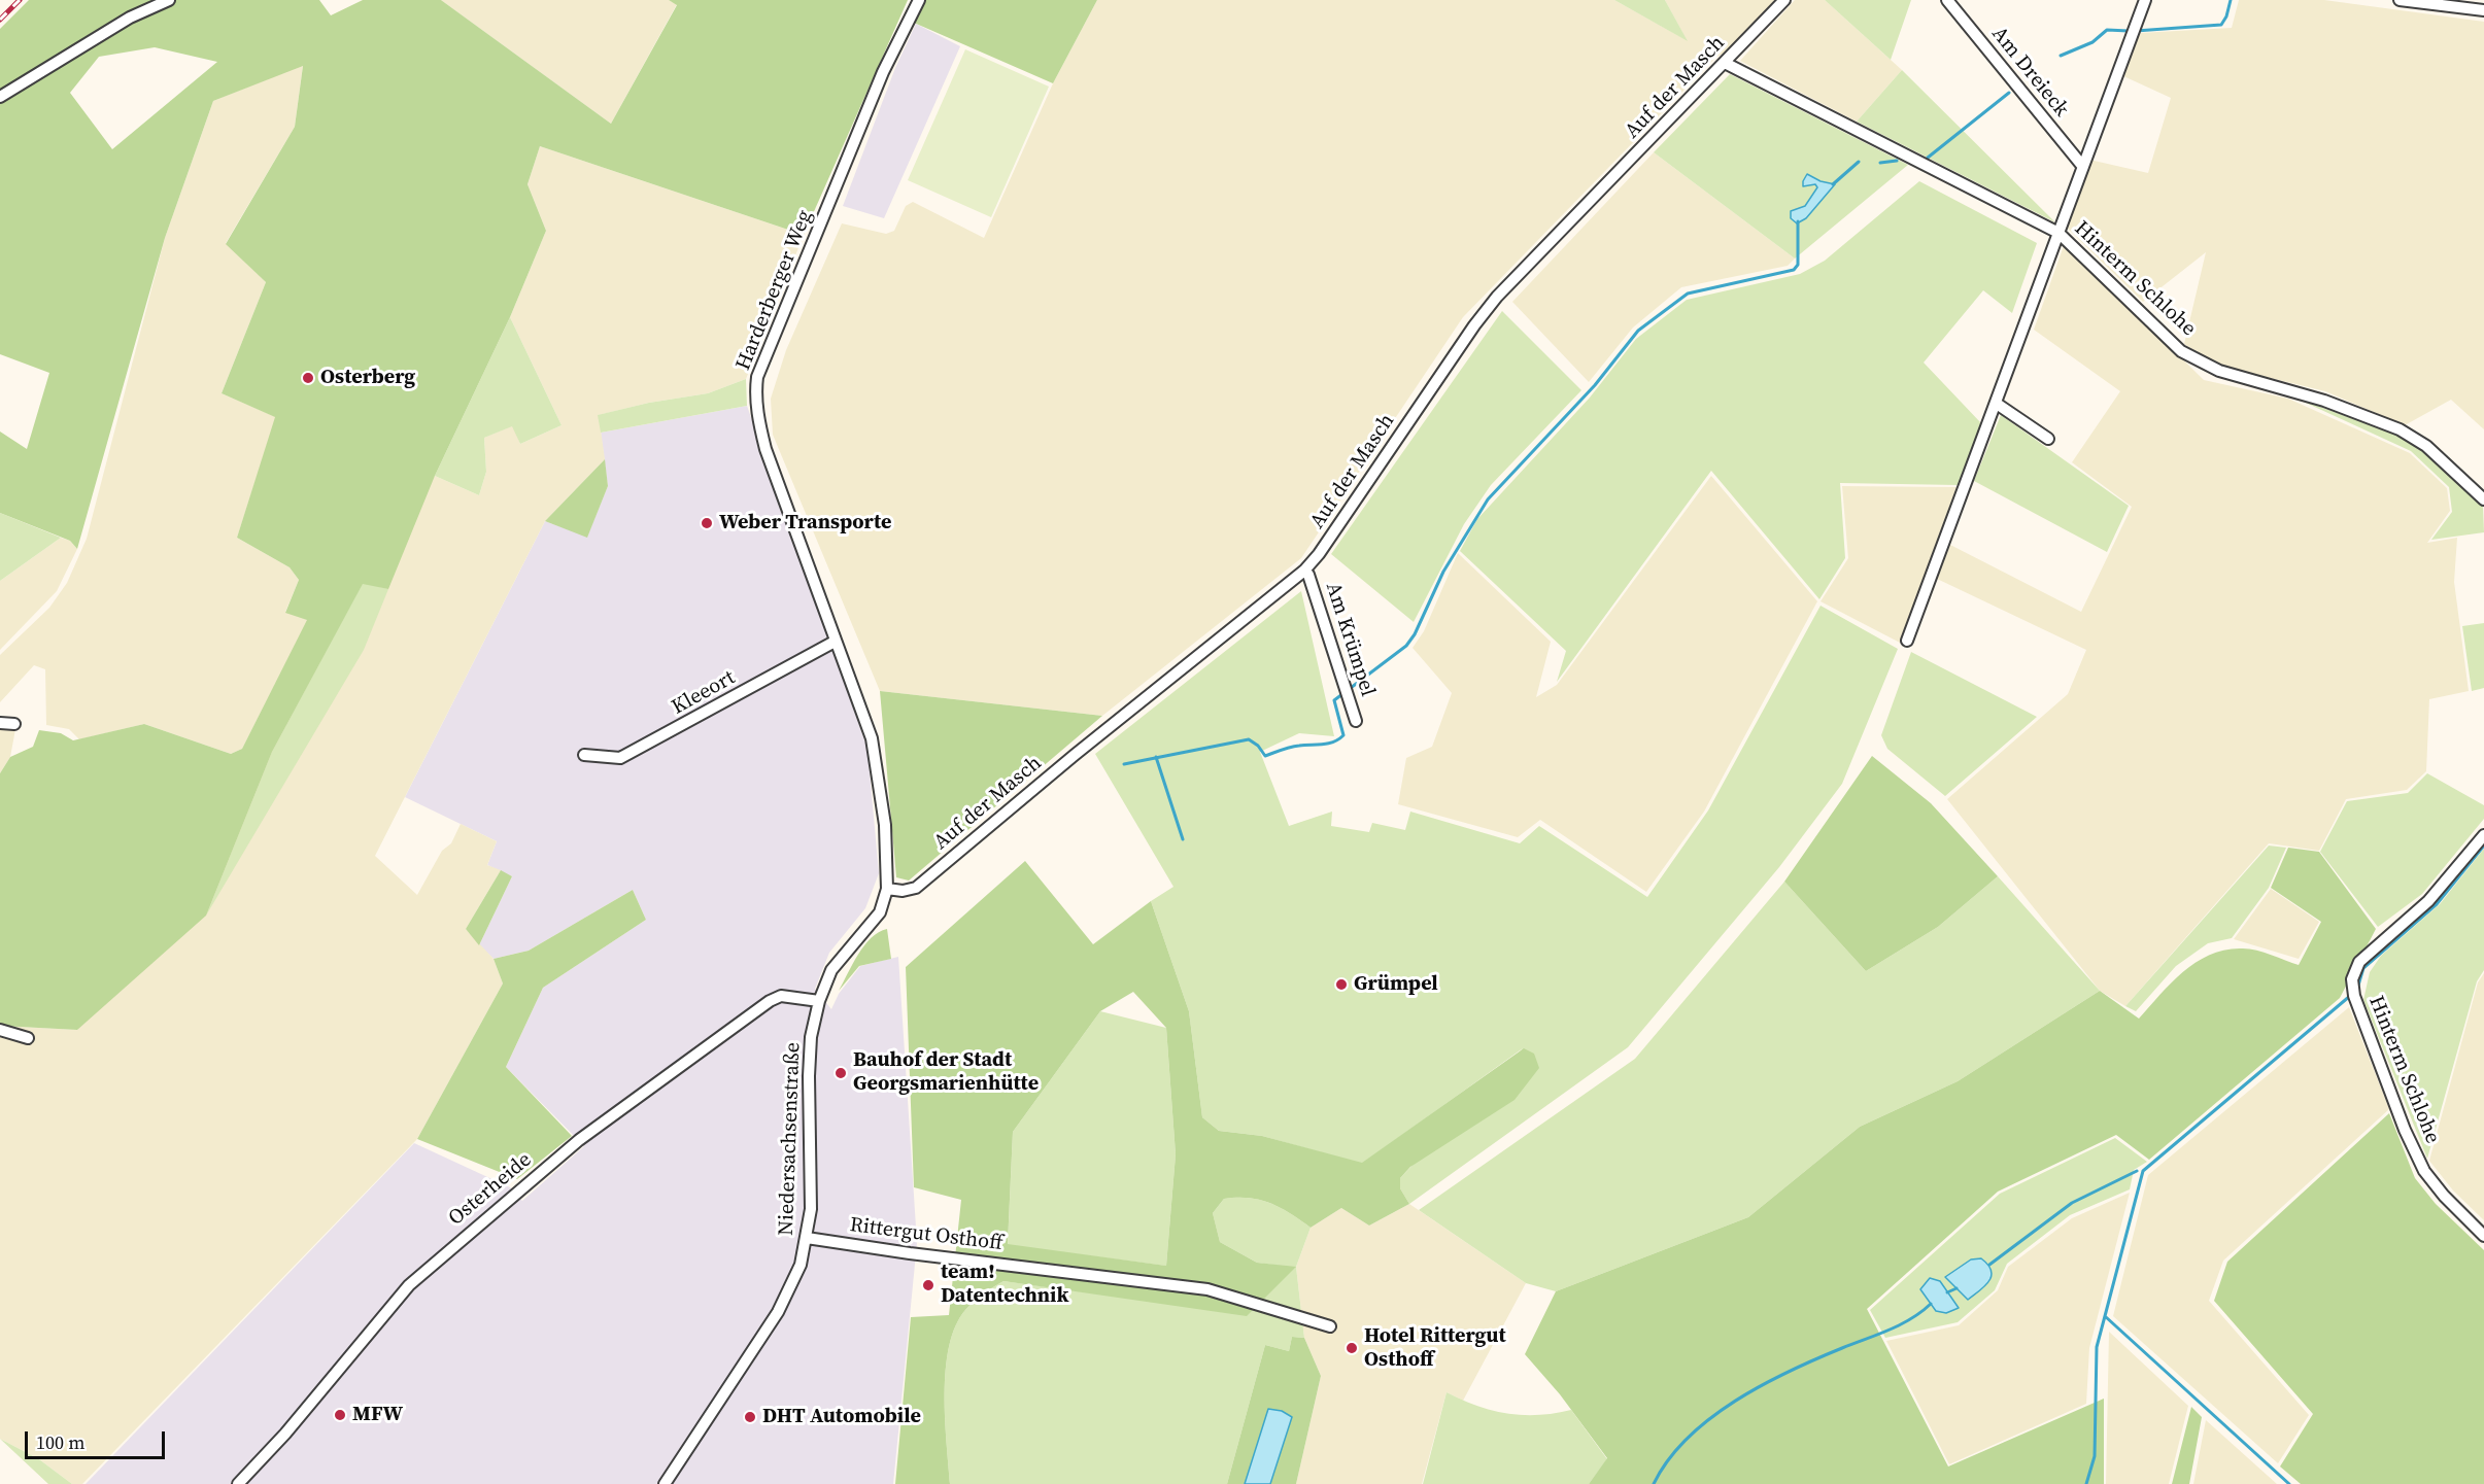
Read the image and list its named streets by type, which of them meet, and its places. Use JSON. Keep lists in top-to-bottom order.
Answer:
{
  "streets": {
    "street": [
      "Am Dreieck",
      "Auf der Masch",
      "Hinterm Schlohe",
      "Harderberger Weg",
      "Am Krümpel",
      "Kleeort",
      "Niedersachsenstraße",
      "Osterheide",
      "Rittergut Osthoff"
    ]
  },
  "crossings": [
    ["Auf der Masch", "Hinterm Schlohe"],
    ["Auf der Masch", "Harderberger Weg"],
    ["Auf der Masch", "Am Krümpel"],
    ["Auf der Masch", "Niedersachsenstraße"],
    ["Harderberger Weg", "Kleeort"],
    ["Harderberger Weg", "Niedersachsenstraße"],
    ["Niedersachsenstraße", "Osterheide"],
    ["Niedersachsenstraße", "Rittergut Osthoff"]
  ],
  "places": [
    "Osterberg",
    "Weber Transporte",
    "Grümpel",
    "Bauhof der Stadt Georgsmarienhütte",
    "team! Datentechnik",
    "Hotel Rittergut Osthoff",
    "MFW",
    "DHT Automobile"
  ],
  "scale_bar": "100 m"
}
